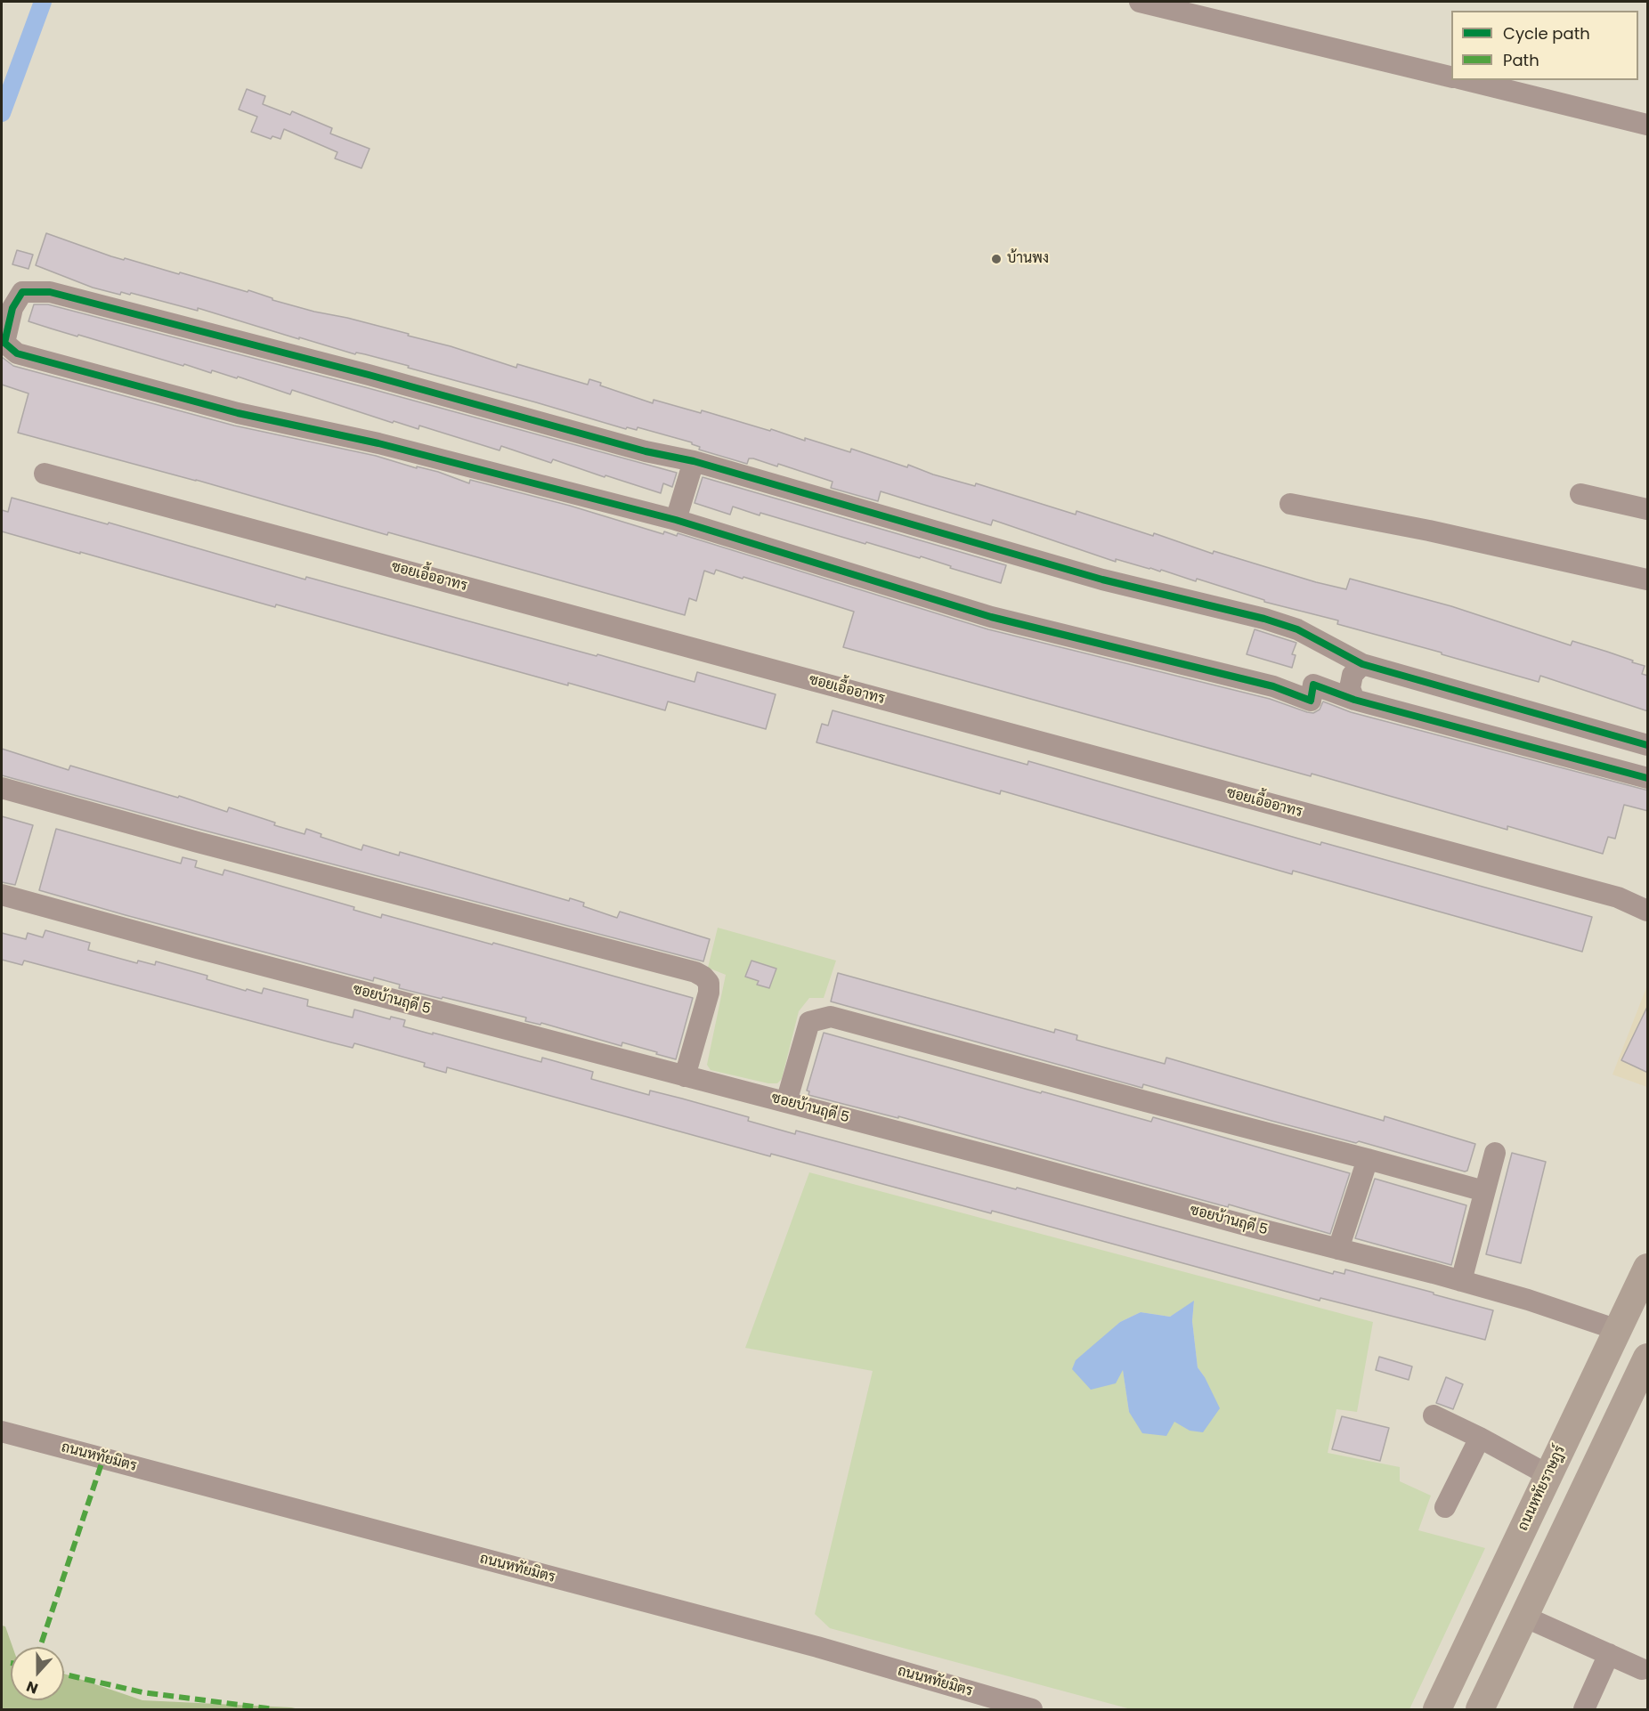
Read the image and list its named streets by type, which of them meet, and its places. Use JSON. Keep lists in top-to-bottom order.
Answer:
{
  "streets": {
    "main road": ["ถนนหทัยราษฎร์"],
    "street": ["ซอยเอื้ออาทร", "ซอยบ้านฤดี 5", "ถนนหทัยมิตร"]
  },
  "crossings": [
    ["ซอยบ้านฤดี 5", "ถนนหทัยราษฎร์"]
  ],
  "places": ["บ้านพง"],
  "legend": ["Cycle path", "Path"],
  "north": "bottom"
}
